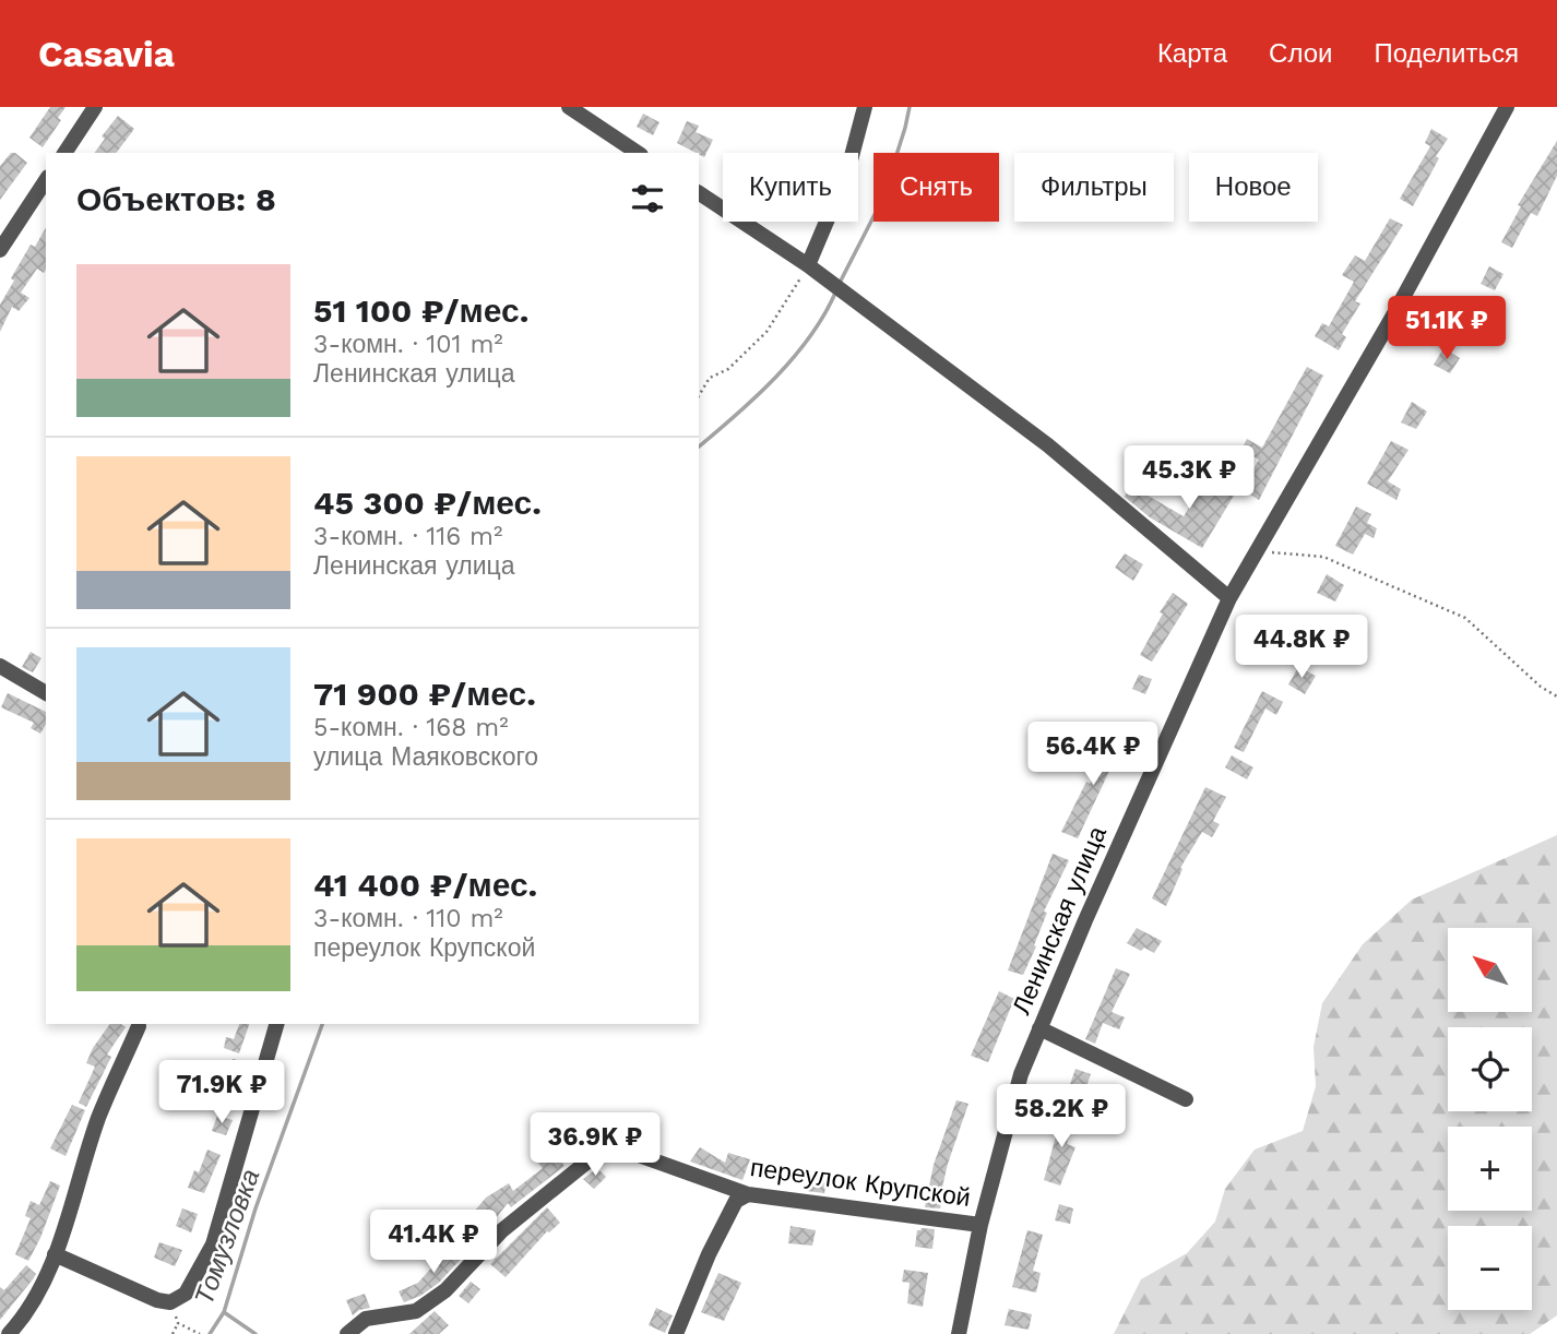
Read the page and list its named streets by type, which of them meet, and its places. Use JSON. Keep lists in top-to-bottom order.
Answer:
{
  "streets": {
    "street": ["Ленинская улица", "переулок Крупской"]
  },
  "crossings": [
    ["Ленинская улица", "переулок Крупской"]
  ],
  "water": ["Томузловка"],
  "north": "top left",
  "page": {
    "header": "Casavia",
    "nav": ["Карта", "Слои", "Поделиться"],
    "chip": [
      "Купить",
      "Снять",
      "Фильтры",
      "Новое"
    ],
    "heading": "Объектов: 8",
    "list": [
      {
        "name": "51 100 ₽/мес.",
        "note": "3-комн. · 101 m² · Ленинская улица"
      },
      {
        "name": "45 300 ₽/мес.",
        "note": "3-комн. · 116 m² · Ленинская улица"
      },
      {
        "name": "71 900 ₽/мес.",
        "note": "5-комн. · 168 m² · улица Маяковского"
      },
      {
        "name": "41 400 ₽/мес.",
        "note": "3-комн. · 110 m² · переулок Крупской"
      }
    ],
    "price": [
      "51.1K ₽",
      "45.3K ₽",
      "44.8K ₽",
      "56.4K ₽",
      "71.9K ₽",
      "58.2K ₽",
      "36.9K ₽",
      "41.4K ₽"
    ],
    "map_buttons": ["+", "−"]
  }
}
